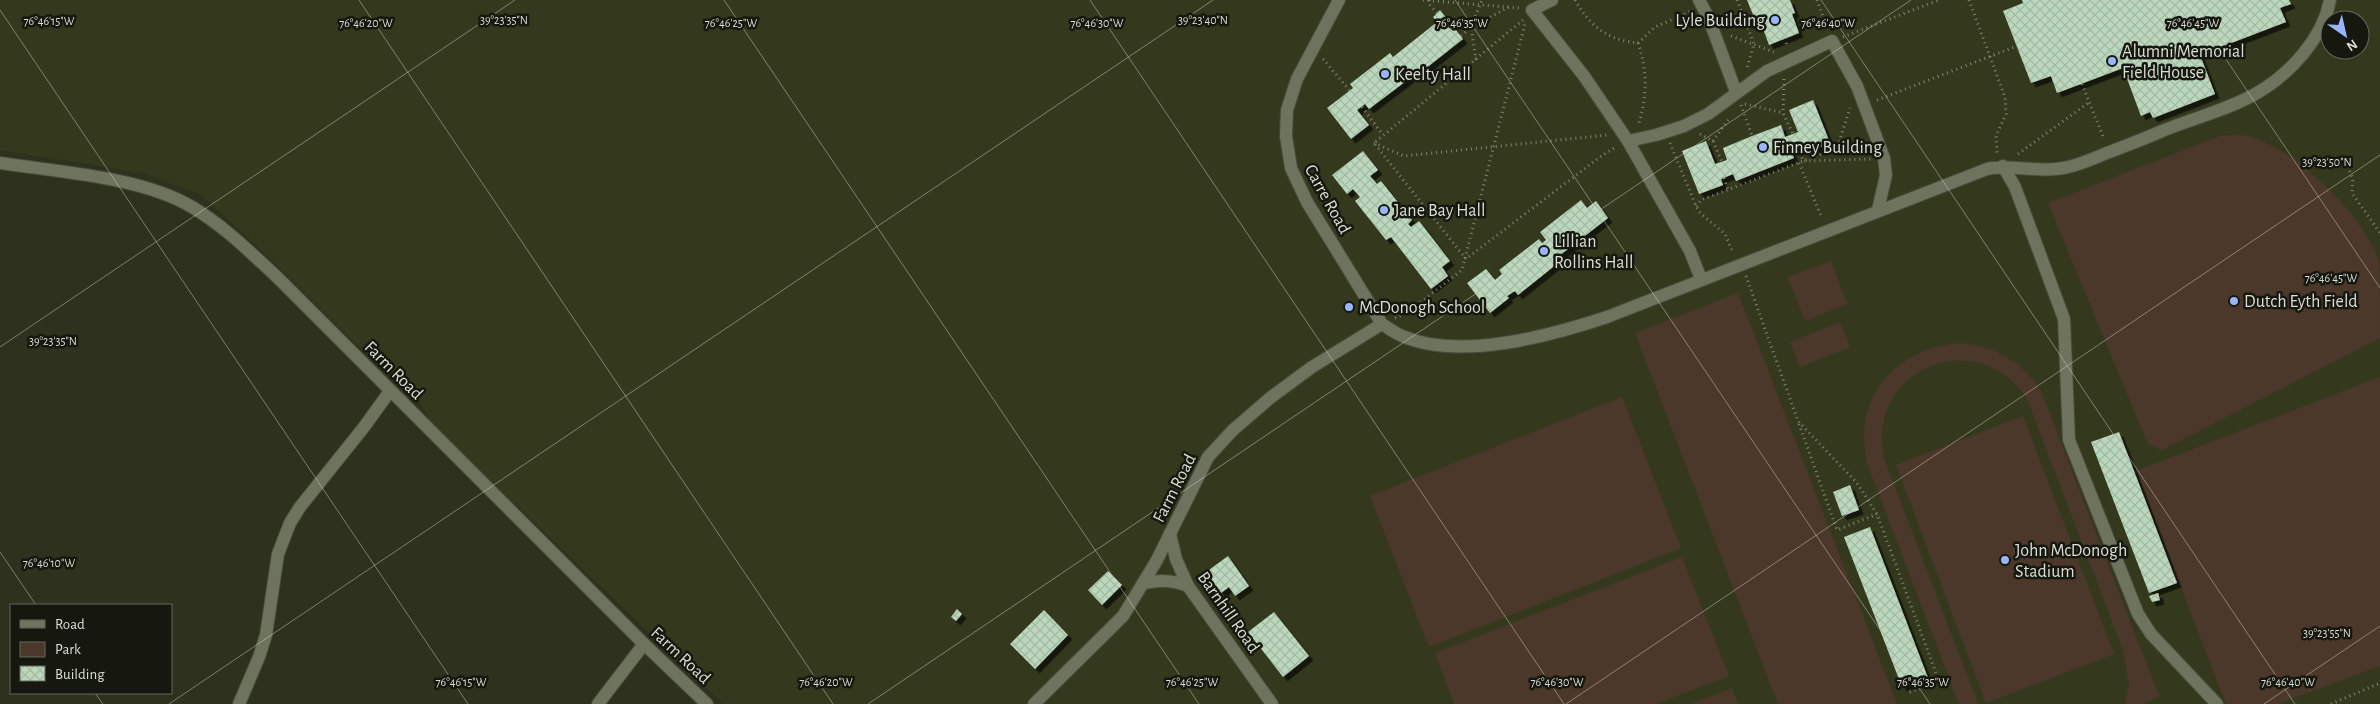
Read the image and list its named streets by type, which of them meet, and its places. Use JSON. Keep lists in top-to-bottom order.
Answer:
{
  "streets": {
    "street": ["Carre Road", "Farm Road", "Barnhill Road"]
  },
  "crossings": [
    ["Carre Road", "Farm Road"],
    ["Farm Road", "Barnhill Road"]
  ],
  "places": [
    "Lyle Building",
    "Alumni Memorial Field House",
    "Keelty Hall",
    "Finney Building",
    "Jane Bay Hall",
    "Lillian Rollins Hall",
    "Dutch Eyth Field",
    "McDonogh School",
    "John McDonogh Stadium"
  ],
  "legend": ["Road", "Park", "Building"],
  "north": "bottom right",
  "coordinates": [
    "39°23'35\"N",
    "39°23'40\"N",
    "76°46'15\"W",
    "76°46'35\"W",
    "76°46'20\"W",
    "76°46'25\"W",
    "76°46'30\"W",
    "76°46'40\"W",
    "76°46'45\"W",
    "39°23'50\"N",
    "76°46'10\"W",
    "39°23'55\"N"
  ]
}
